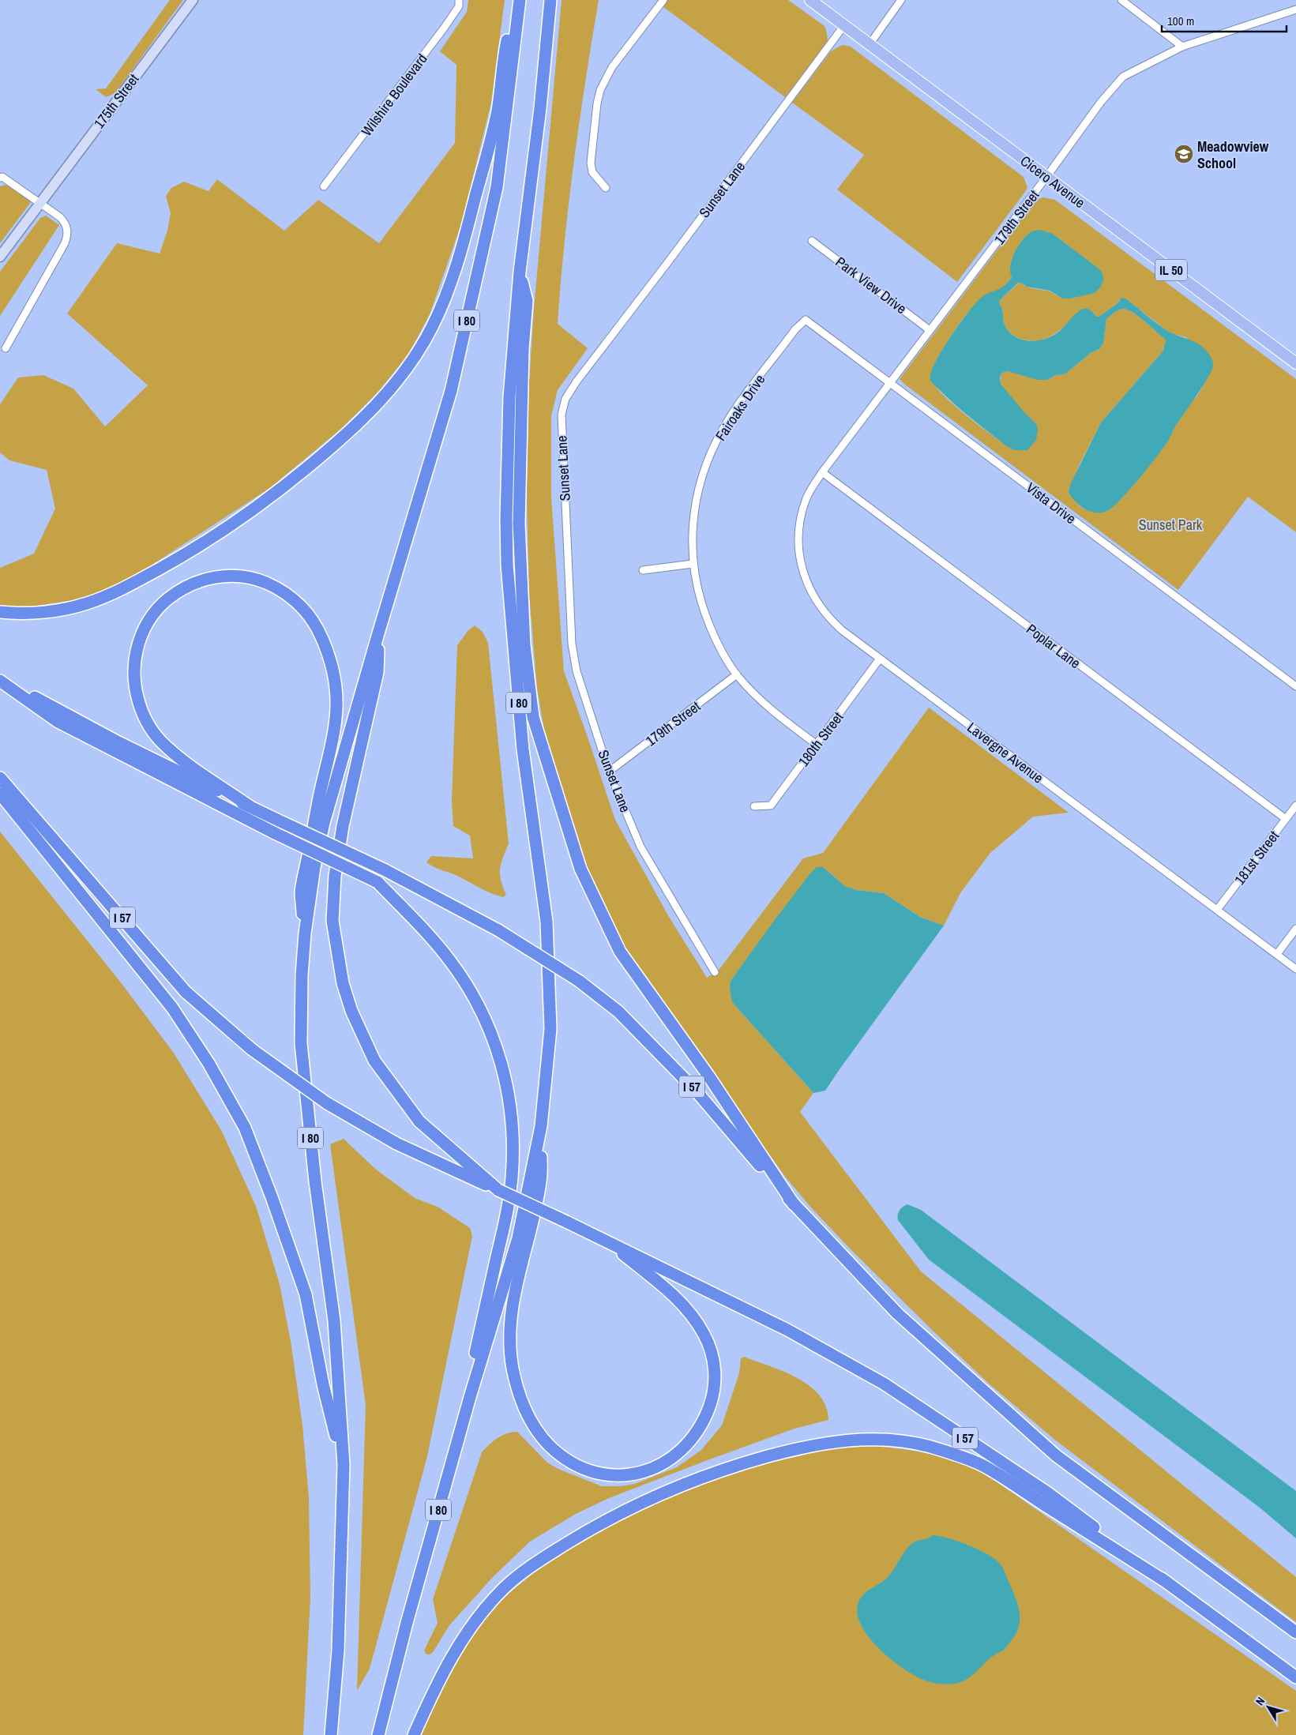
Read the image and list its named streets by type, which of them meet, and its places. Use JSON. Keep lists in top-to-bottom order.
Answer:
{
  "streets": {
    "highway": ["I 80", "I 57"],
    "main road": ["Cicero Avenue", "IL 50"],
    "street": [
      "Wilshire Boulevard",
      "175th Street",
      "Sunset Lane",
      "179th Street",
      "Park View Drive",
      "Fairoaks Drive",
      "Vista Drive",
      "Poplar Lane",
      "180th Street",
      "Lavergne Avenue",
      "181st Street"
    ]
  },
  "crossings": [
    ["Cicero Avenue", "Sunset Lane"],
    ["Cicero Avenue", "179th Street"],
    ["Sunset Lane", "179th Street"],
    ["179th Street", "Park View Drive"],
    ["179th Street", "Fairoaks Drive"],
    ["179th Street", "Vista Drive"],
    ["179th Street", "Poplar Lane"],
    ["179th Street", "Lavergne Avenue"],
    ["Fairoaks Drive", "Vista Drive"],
    ["Fairoaks Drive", "180th Street"],
    ["Poplar Lane", "181st Street"],
    ["180th Street", "Lavergne Avenue"],
    ["Lavergne Avenue", "181st Street"]
  ],
  "parks": ["Sunset Park"],
  "places": {
    "school or university": ["Meadowview School"]
  },
  "scale_bar": "100 m",
  "north": "top left"
}
